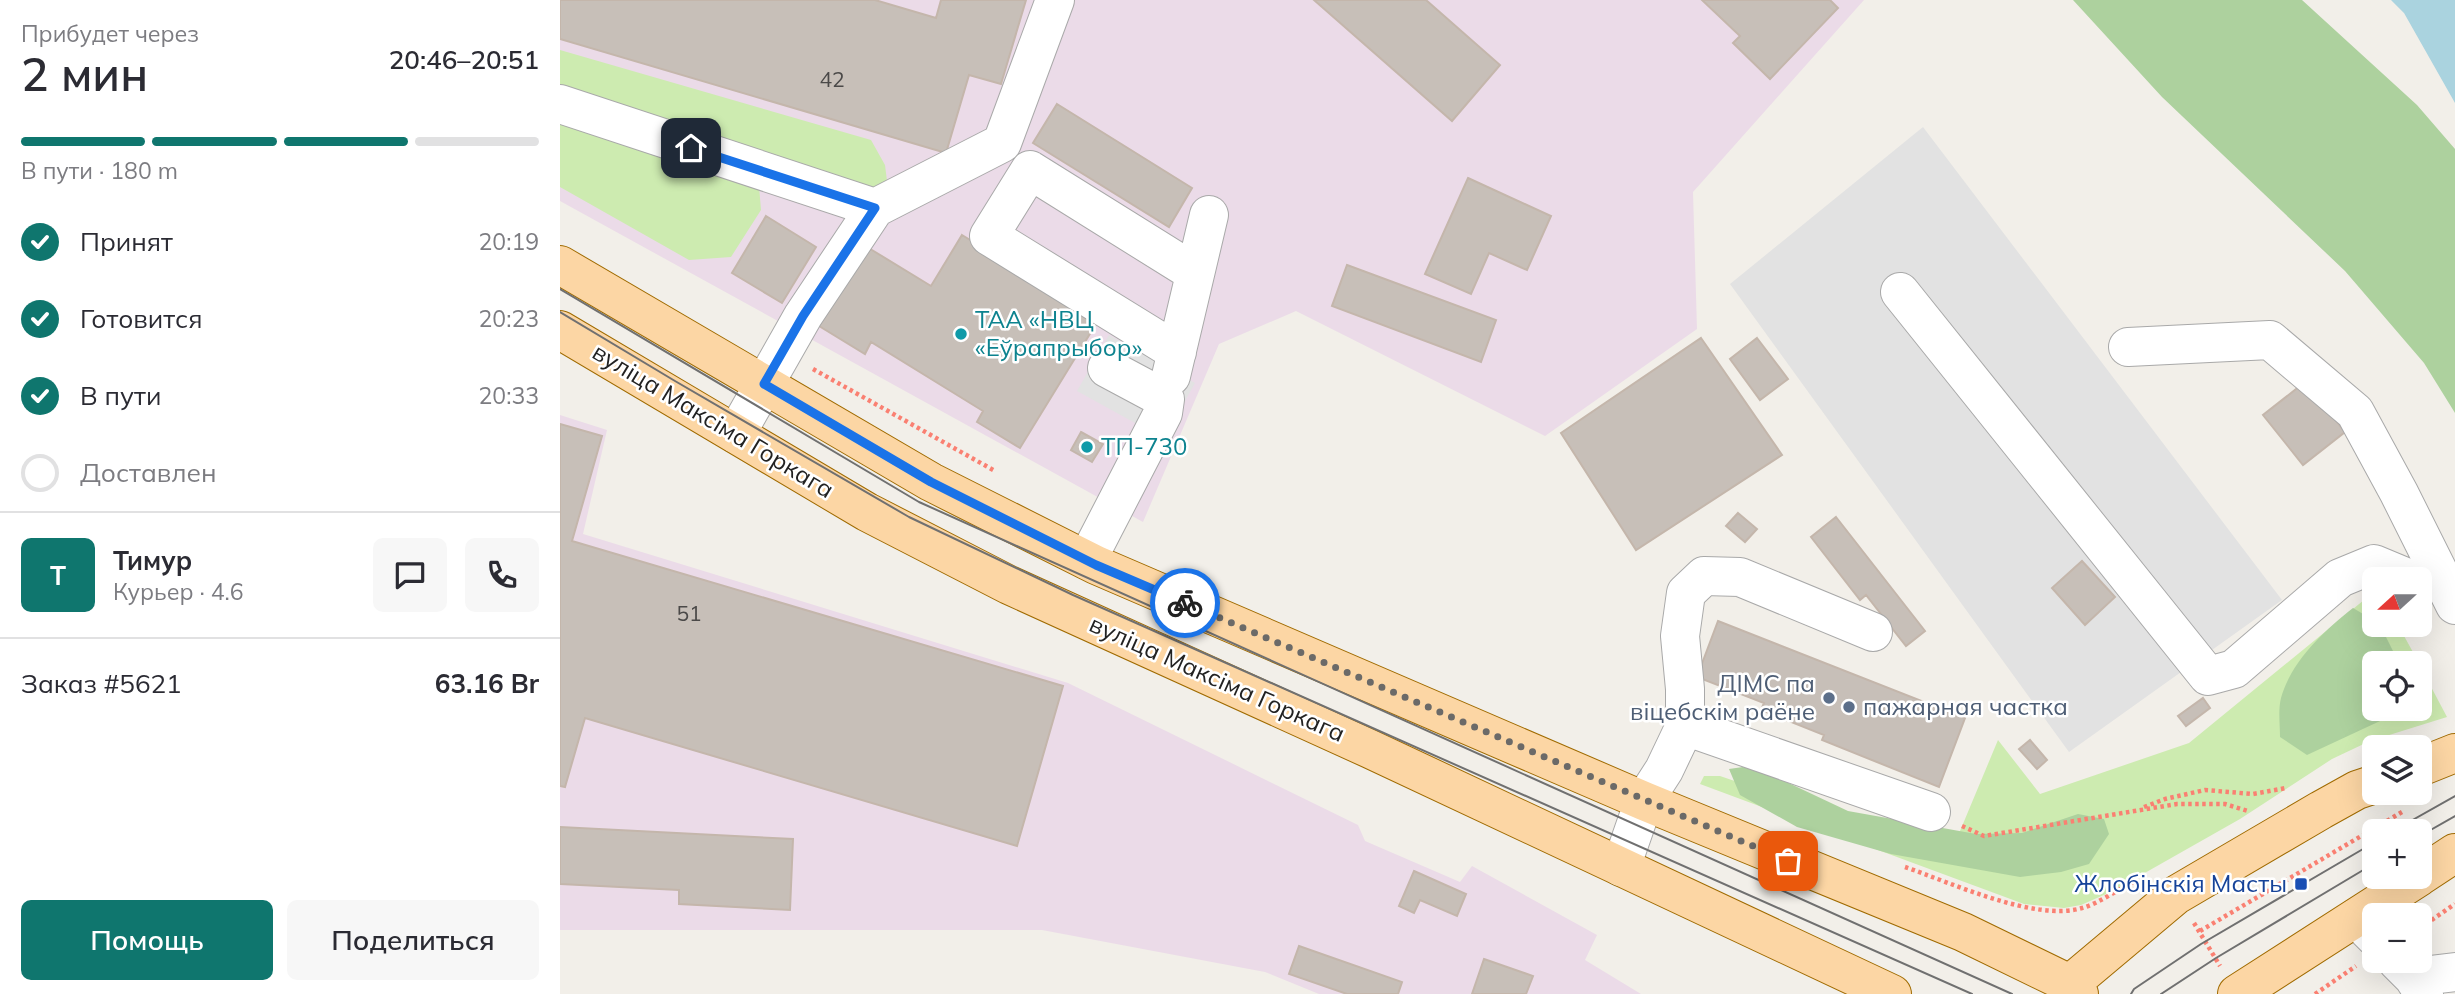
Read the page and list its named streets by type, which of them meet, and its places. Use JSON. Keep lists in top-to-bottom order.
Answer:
{
  "streets": {
    "main road": ["вуліца Максіма Горкага"]
  },
  "places": {
    "other": [
      "ТАА «НВЦ «Еўрапрыбор»",
      "ТП-730",
      "ДІМС па віцебскім раёне",
      "пажарная частка"
    ],
    "transit": ["Жлобінскія Масты"]
  },
  "house_numbers": ["42", "51"],
  "north": "left",
  "page": {
    "heading": ["2 мин", "Прибудет через", "20:46–20:51"],
    "panel": [
      "Тимур",
      "Курьер · 4.6",
      "Заказ #5621",
      "63.16 Br"
    ],
    "bar": "В пути · 180 m",
    "list": [
      ["Принят", "20:19"],
      ["Готовится", "20:23"],
      ["В пути", "20:33"],
      "Доставлен"
    ],
    "round": "Т",
    "map_buttons": ["+", "−"],
    "buttons": ["Помощь", "Поделиться"]
  }
}
